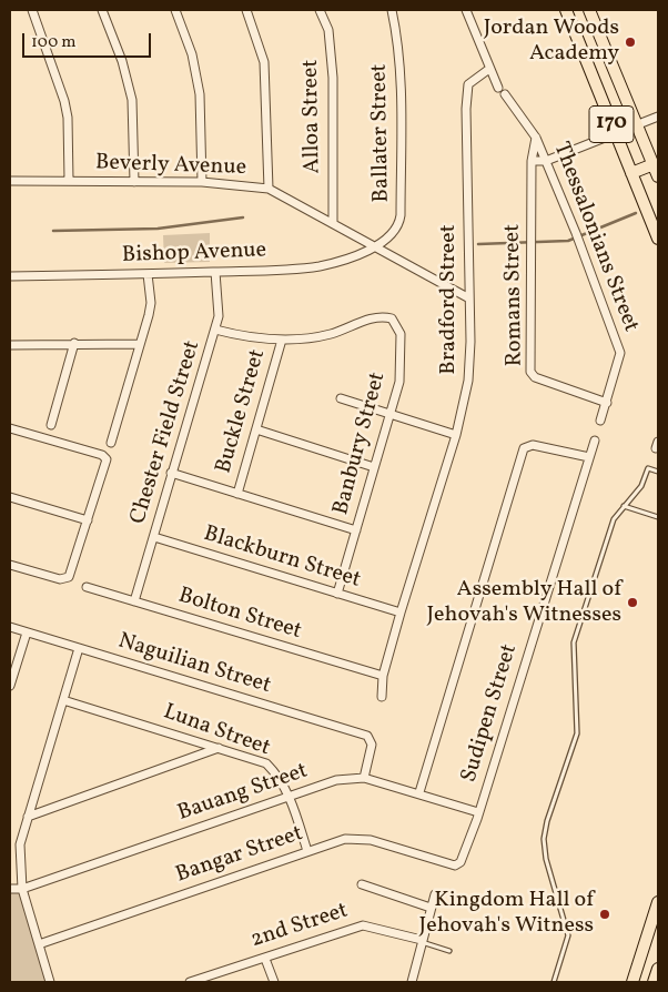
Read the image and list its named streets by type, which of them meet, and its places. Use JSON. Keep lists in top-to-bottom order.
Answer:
{
  "streets": {
    "main road": ["170"],
    "street": [
      "Alloa Street",
      "Ballater Street",
      "Beverly Avenue",
      "Thessalonians Street",
      "Bishop Avenue",
      "Romans Street",
      "Bradford Street",
      "Buckle Street",
      "Chester Field Street",
      "Banbury Street",
      "Blackburn Street",
      "Bolton Street",
      "Naguilian Street",
      "Sudipen Street",
      "Luna Street",
      "Bauang Street",
      "Bangar Street",
      "2nd Street"
    ]
  },
  "crossings": [
    ["Alloa Street", "Beverly Avenue"],
    ["Ballater Street", "Beverly Avenue"],
    ["Ballater Street", "Bishop Avenue"],
    ["Beverly Avenue", "Bishop Avenue"],
    ["Beverly Avenue", "Bradford Street"],
    ["Thessalonians Street", "Romans Street"],
    ["Thessalonians Street", "Bradford Street"],
    ["Bishop Avenue", "Chester Field Street"],
    ["Bradford Street", "Blackburn Street"],
    ["Bradford Street", "Bolton Street"],
    ["Buckle Street", "Banbury Street"],
    ["Chester Field Street", "Banbury Street"],
    ["Chester Field Street", "Blackburn Street"],
    ["Chester Field Street", "Bolton Street"],
    ["Banbury Street", "Blackburn Street"],
    ["Naguilian Street", "Bauang Street"],
    ["Sudipen Street", "Bauang Street"],
    ["Sudipen Street", "Bangar Street"],
    ["Luna Street", "Bauang Street"],
    ["Luna Street", "Bangar Street"]
  ],
  "places": ["Jordan Woods Academy", "Assembly Hall of Jehovah's Witnesses", "Kingdom Hall of Jehovah's Witness"],
  "scale_bar": "100 m"
}
